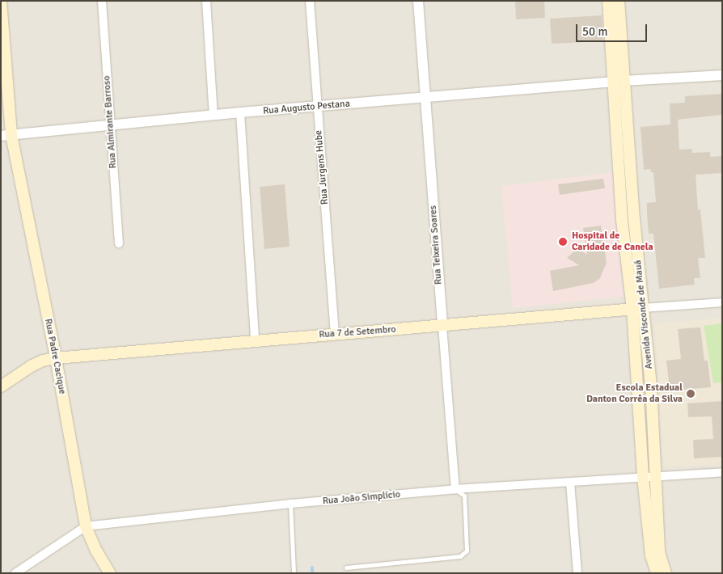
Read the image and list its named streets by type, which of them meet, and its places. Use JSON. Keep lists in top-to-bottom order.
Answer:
{
  "streets": {
    "main road": ["Avenida Visconde de Mauá", "Rua 7 de Setembro", "Rua Padre Cacique"],
    "street": [
      "Rua Augusto Pestana",
      "Rua Almirante Barroso",
      "Rua Jurgens Hube",
      "Rua Teixeira Soares",
      "Rua João Simplício"
    ]
  },
  "crossings": [
    ["Rua Augusto Pestana", "Rua Almirante Barroso"],
    ["Rua Augusto Pestana", "Rua Jurgens Hube"],
    ["Rua Augusto Pestana", "Rua Teixeira Soares"],
    ["Rua Augusto Pestana", "Avenida Visconde de Mauá"],
    ["Rua Augusto Pestana", "Rua Padre Cacique"],
    ["Rua Jurgens Hube", "Rua 7 de Setembro"],
    ["Rua Teixeira Soares", "Rua 7 de Setembro"],
    ["Rua Teixeira Soares", "Rua João Simplício"],
    ["Avenida Visconde de Mauá", "Rua 7 de Setembro"],
    ["Avenida Visconde de Mauá", "Rua João Simplício"],
    ["Rua 7 de Setembro", "Rua Padre Cacique"],
    ["Rua Padre Cacique", "Rua João Simplício"]
  ],
  "places": ["Hospital de Caridade de Canela", "Escola Estadual Danton Corrêa da Silva"],
  "scale_bar": "50 m"
}
